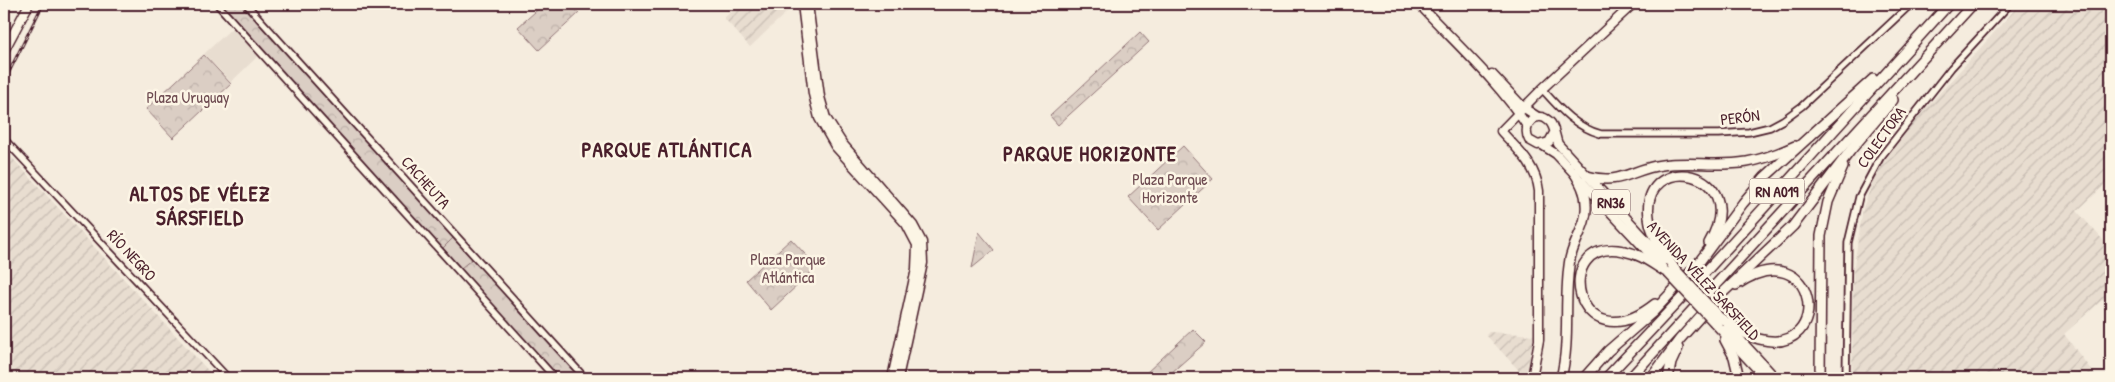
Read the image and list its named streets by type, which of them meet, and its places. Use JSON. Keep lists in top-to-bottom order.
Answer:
{
  "streets": {
    "highway": ["RN A019", "RN36", "AVENIDA VÉLEZ SARSFIELD"],
    "street": [
      "PERÓN",
      "COLECTORA",
      "CACHEUTA",
      "RÍO NEGRO"
    ]
  },
  "crossings": [
    ["RN36", "AVENIDA VÉLEZ SARSFIELD"]
  ],
  "districts": ["PARQUE ATLÁNTICA", "PARQUE HORIZONTE", "ALTOS DE VÉLEZ SÁRSFIELD"],
  "parks": ["Plaza Uruguay", "Plaza Parque Horizonte", "Plaza Parque Atlántica"]
}
